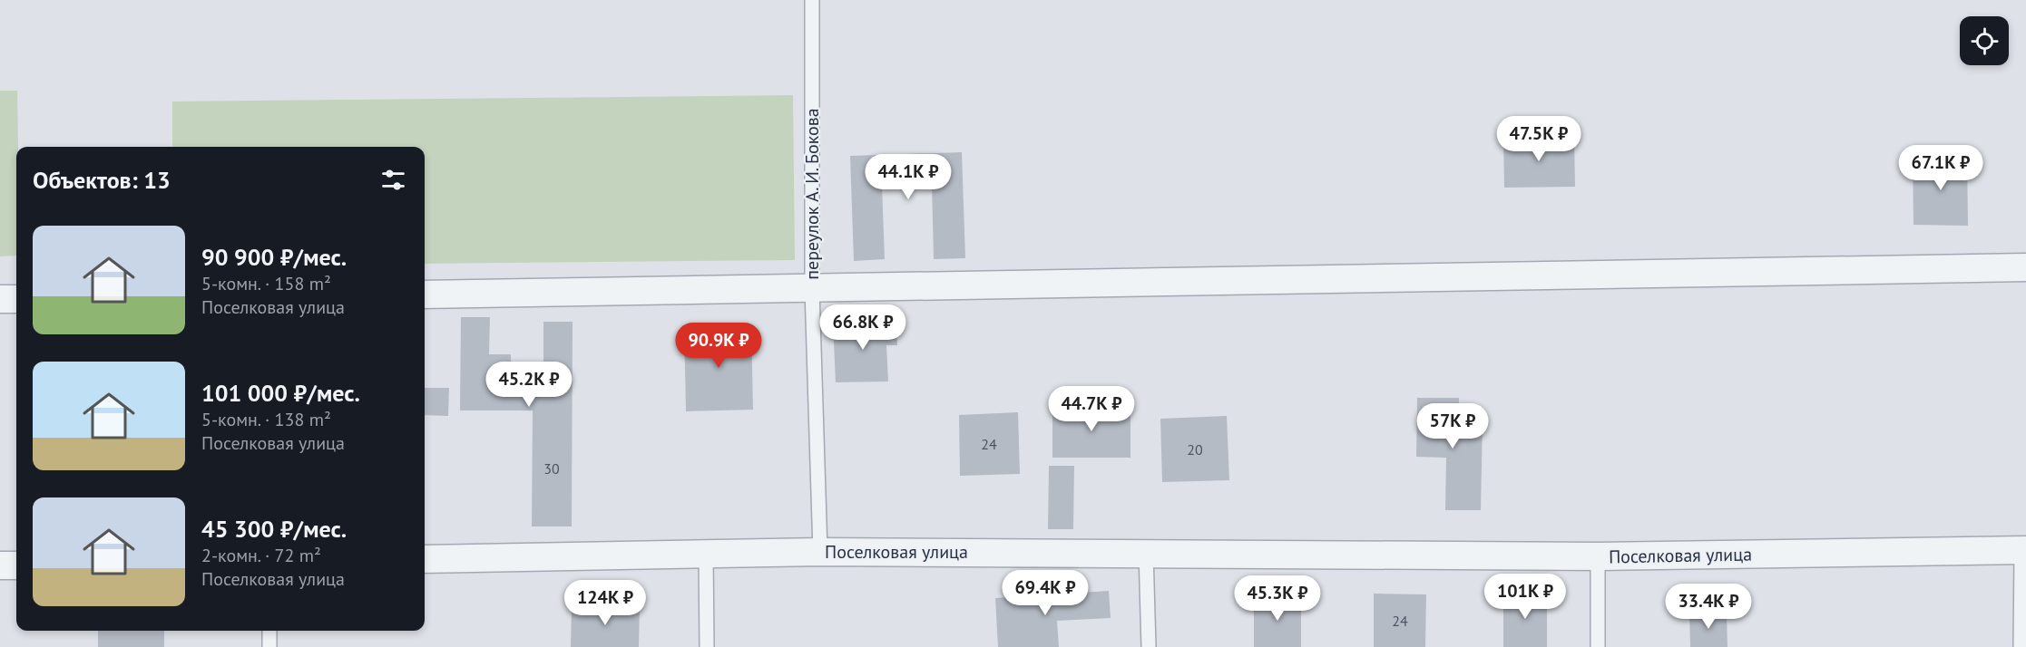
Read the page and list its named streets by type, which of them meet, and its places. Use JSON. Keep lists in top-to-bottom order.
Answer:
{
  "streets": {
    "street": ["Поселковая улица"],
    "lane": ["переулок А. И. Бокова"]
  },
  "crossings": [
    ["переулок А. И. Бокова", "Поселковая улица"]
  ],
  "house_numbers": [
    "24",
    "20",
    "30",
    "24"
  ],
  "page": {
    "price": [
      "47.5K ₽",
      "67.1K ₽",
      "44.1K ₽",
      "66.8K ₽",
      "90.9K ₽",
      "45.2K ₽",
      "44.7K ₽",
      "57K ₽",
      "69.4K ₽",
      "101K ₽",
      "45.3K ₽",
      "124K ₽",
      "33.4K ₽"
    ],
    "heading": "Объектов: 13",
    "list": [
      {
        "name": "90 900 ₽/мес.",
        "note": "5-комн. · 158 m² · Поселковая улица"
      },
      {
        "name": "101 000 ₽/мес.",
        "note": "5-комн. · 138 m² · Поселковая улица"
      },
      {
        "name": "45 300 ₽/мес.",
        "note": "2-комн. · 72 m² · Поселковая улица"
      }
    ]
  }
}
